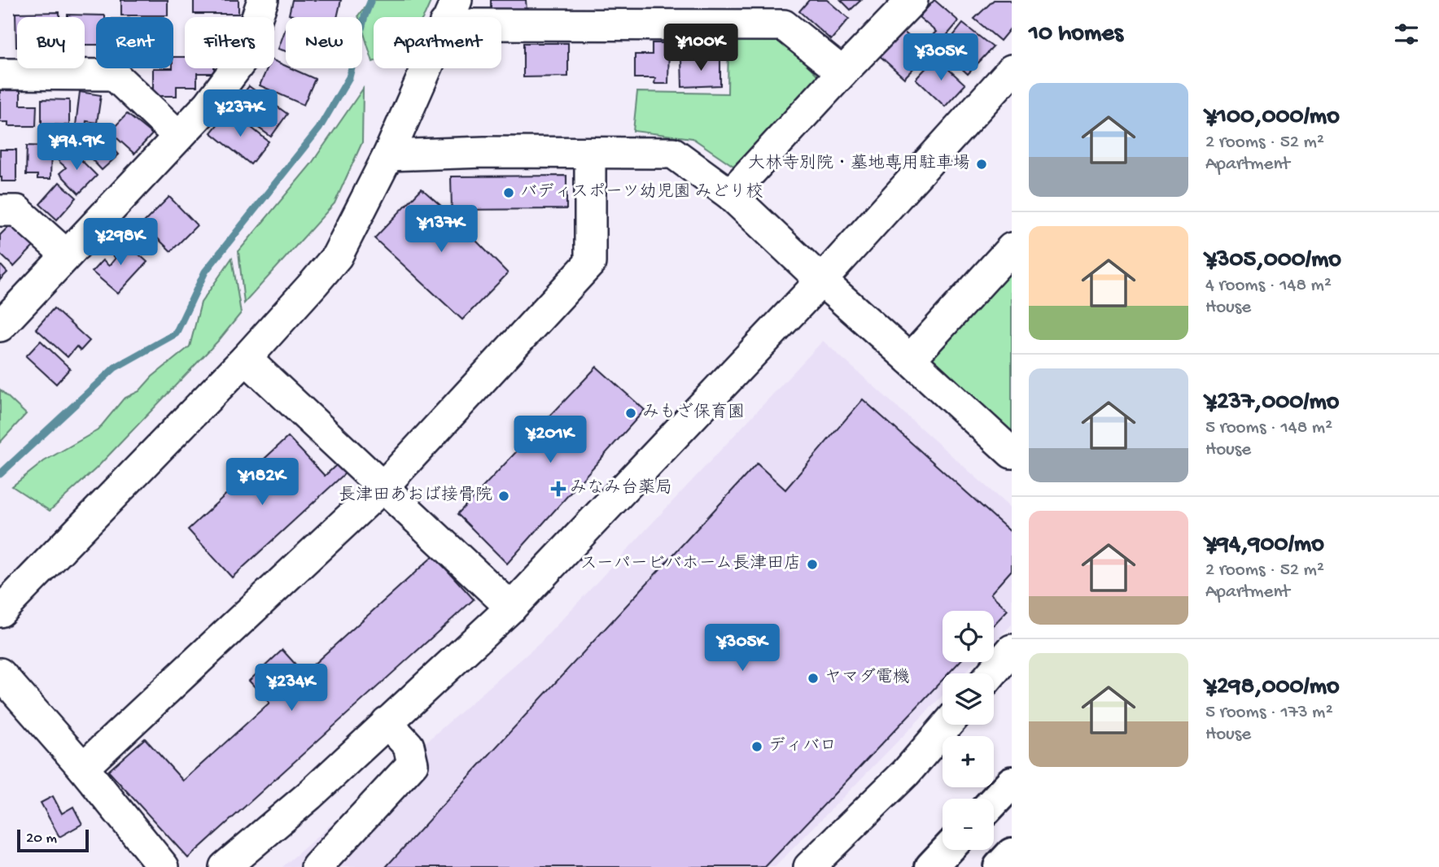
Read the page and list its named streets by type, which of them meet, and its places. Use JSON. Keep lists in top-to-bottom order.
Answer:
{
  "places": {
    "other": [
      "大林寺別院・墓地専用駐車場",
      "バディスポーツ幼児園 みどり校",
      "みもざ保育園",
      "長津田あおば接骨院",
      "スーパービバホーム長津田店",
      "ヤマダ電機",
      "ディバロ"
    ],
    "health": ["みなみ台薬局"]
  },
  "scale_bar": "20 m",
  "page": {
    "heading": "10 homes",
    "chip": [
      "Buy",
      "Rent",
      "Filters",
      "New",
      "Apartment"
    ],
    "price": [
      "¥100K",
      "¥305K",
      "¥237K",
      "¥94.9K",
      "¥137K",
      "¥298K",
      "¥201K",
      "¥182K",
      "¥305K",
      "¥234K"
    ],
    "list": [
      {
        "name": "¥100,000/mo",
        "note": "2 rooms · 52 m² · Apartment"
      },
      {
        "name": "¥305,000/mo",
        "note": "4 rooms · 148 m² · House"
      },
      {
        "name": "¥237,000/mo",
        "note": "5 rooms · 148 m² · House"
      },
      {
        "name": "¥94,900/mo",
        "note": "2 rooms · 52 m² · Apartment"
      },
      {
        "name": "¥298,000/mo",
        "note": "5 rooms · 173 m² · House"
      }
    ],
    "map_buttons": ["+", "−"],
    "scale": "20 m"
  }
}
